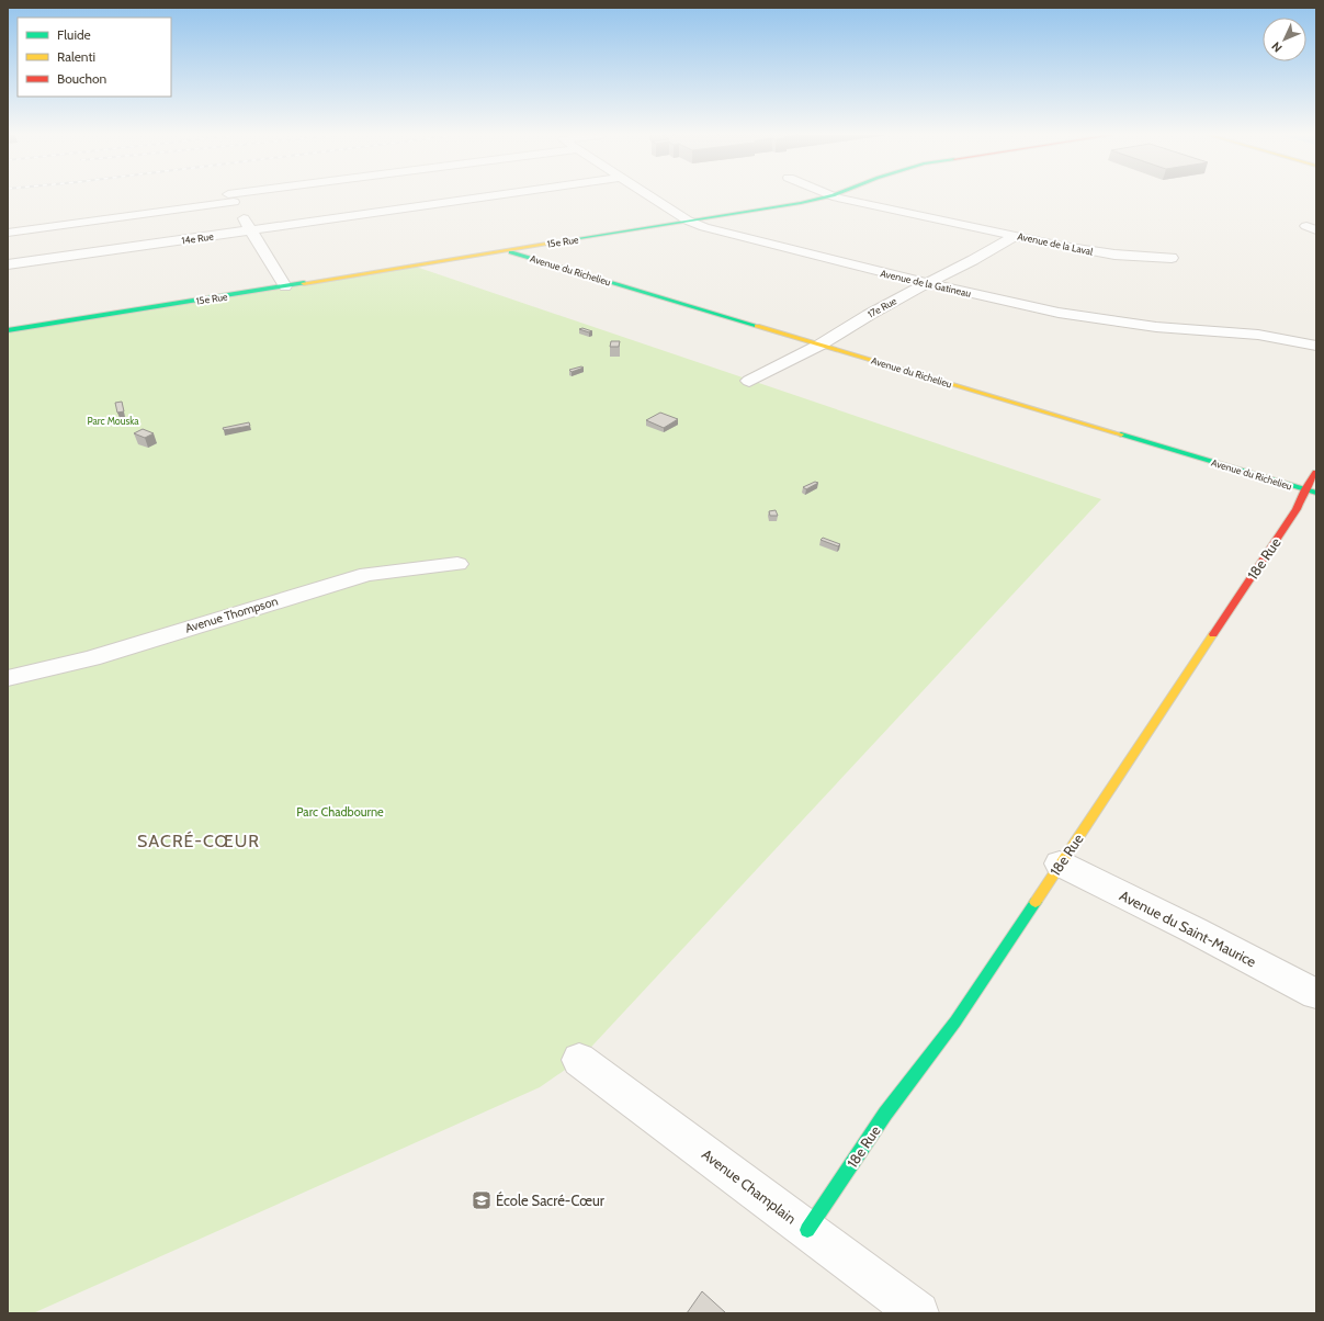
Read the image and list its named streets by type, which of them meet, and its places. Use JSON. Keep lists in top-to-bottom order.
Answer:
{
  "streets": {
    "street": [
      "14e Rue",
      "15e Rue",
      "Avenue de la Laval",
      "Avenue du Richelieu",
      "Avenue de la Gatineau",
      "17e Rue",
      "18e Rue",
      "Avenue Thompson",
      "Avenue du Saint-Maurice",
      "Avenue Champlain"
    ]
  },
  "crossings": [
    ["15e Rue", "Avenue du Richelieu"],
    ["15e Rue", "Avenue de la Gatineau"],
    ["Avenue de la Laval", "17e Rue"],
    ["Avenue du Richelieu", "17e Rue"],
    ["Avenue du Richelieu", "18e Rue"],
    ["Avenue de la Gatineau", "17e Rue"],
    ["18e Rue", "Avenue du Saint-Maurice"],
    ["18e Rue", "Avenue Champlain"]
  ],
  "districts": ["SACRÉ-CŒUR"],
  "parks": ["Parc Mouska", "Parc Chadbourne"],
  "places": {
    "school or university": ["École Sacré-Cœur"]
  },
  "legend": ["Fluide", "Ralenti", "Bouchon"],
  "north": "bottom left"
}
